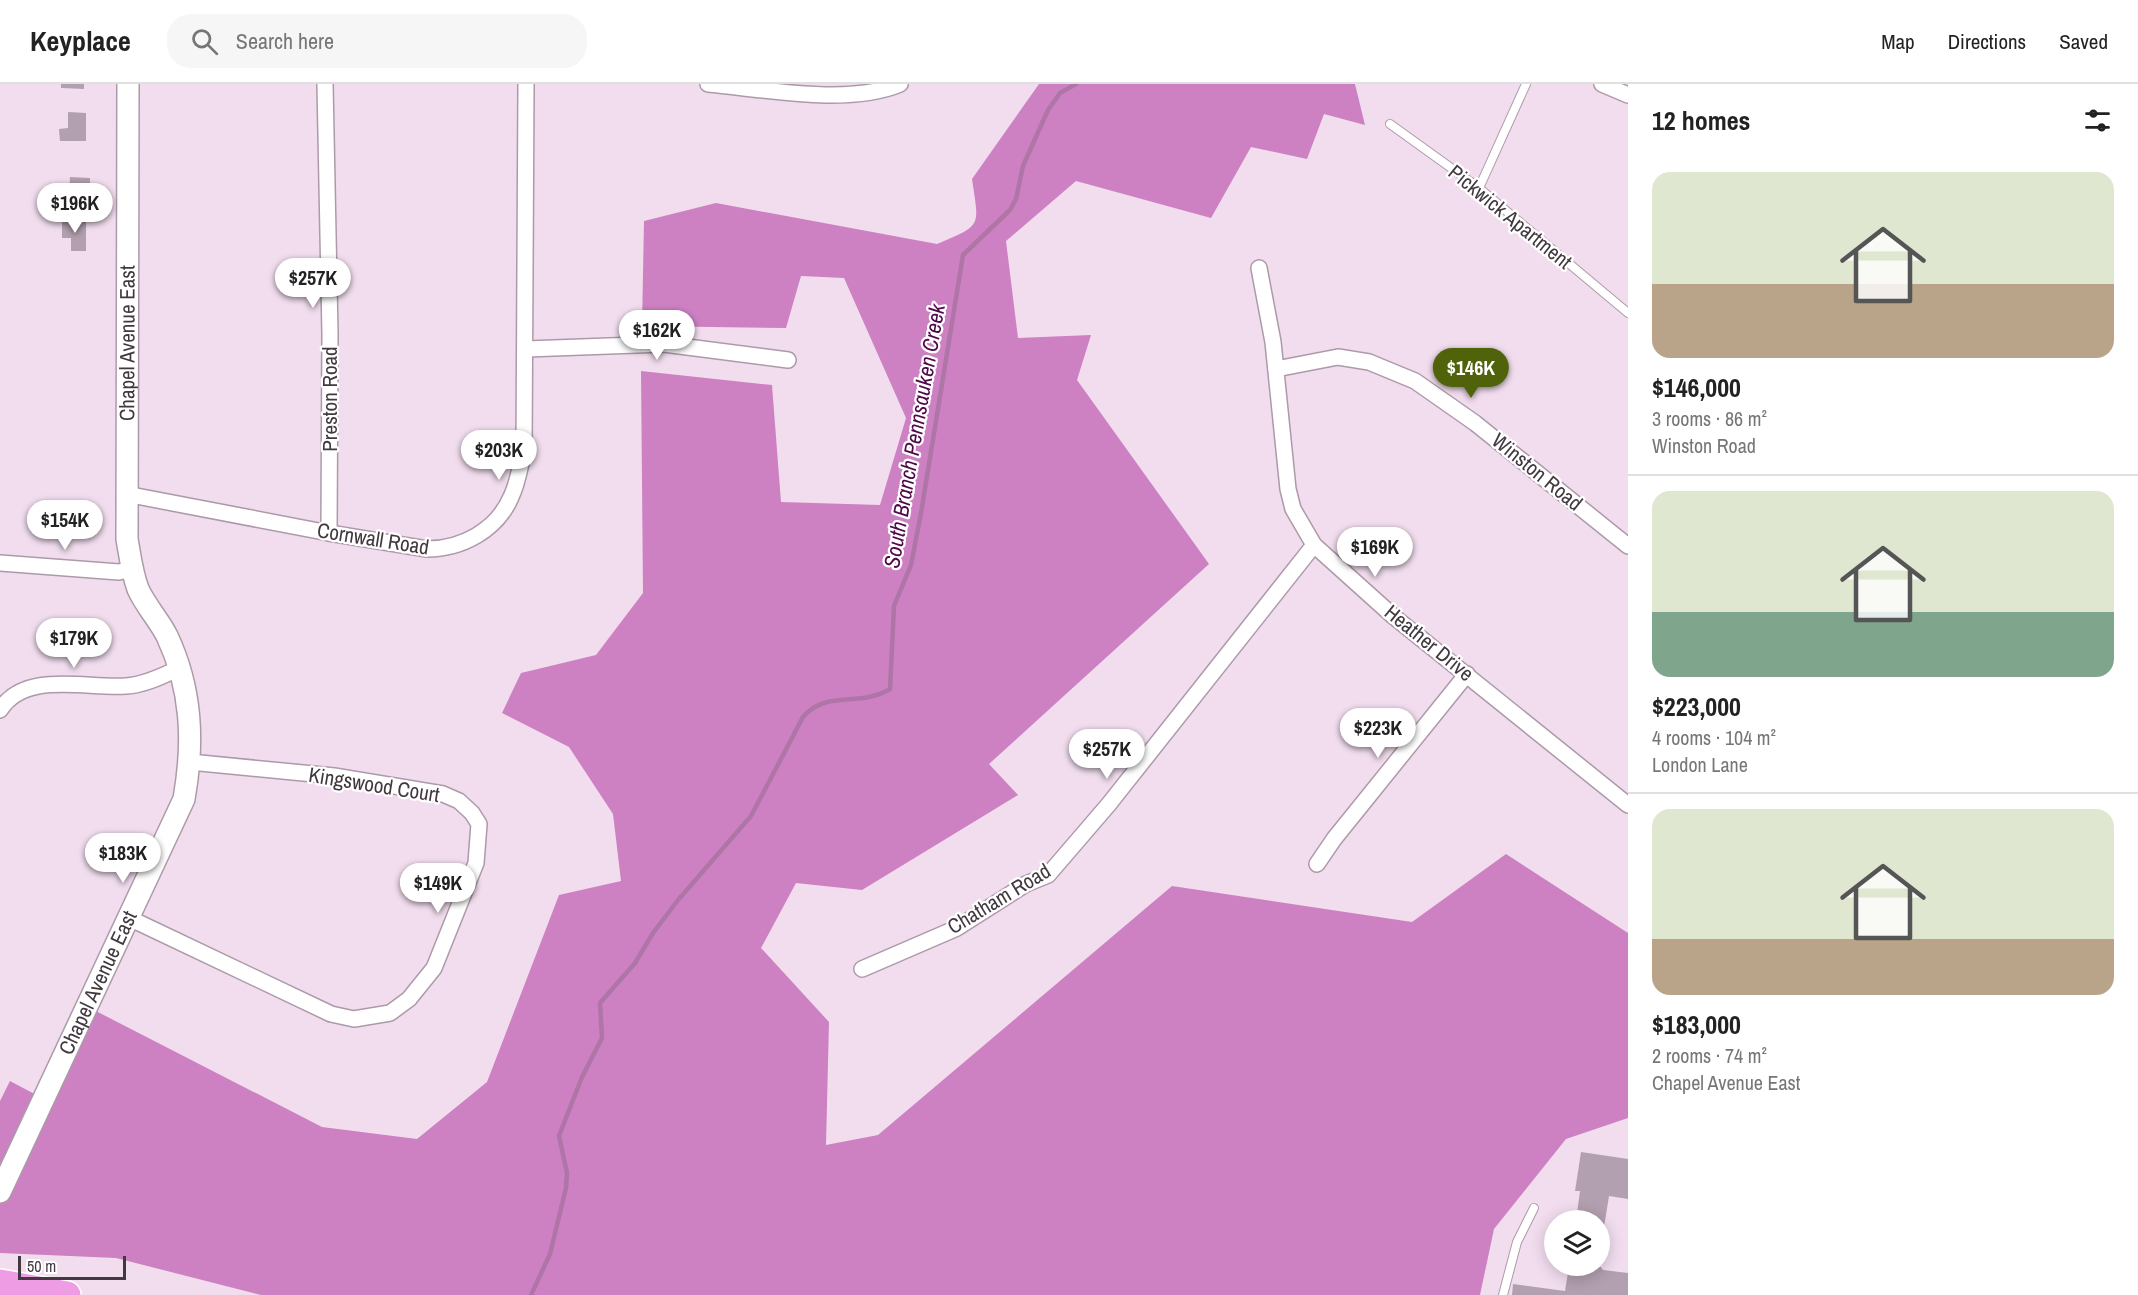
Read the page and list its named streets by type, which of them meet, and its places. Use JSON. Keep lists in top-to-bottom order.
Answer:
{
  "streets": {
    "street": [
      "Chapel Avenue East",
      "Preston Road",
      "Winston Road",
      "Cornwall Road",
      "Heather Drive",
      "Kingswood Court",
      "Chatham Road"
    ],
    "lane": ["Pickwick Apartment"]
  },
  "crossings": [
    ["Chapel Avenue East", "Cornwall Road"],
    ["Chapel Avenue East", "Kingswood Court"],
    ["Preston Road", "Cornwall Road"],
    ["Winston Road", "Heather Drive"],
    ["Heather Drive", "Chatham Road"]
  ],
  "water": ["South Branch Pennsauken Creek"],
  "scale_bar": "50 m",
  "page": {
    "header": "Keyplace",
    "search": "Search here",
    "nav": ["Map", "Directions", "Saved"],
    "heading": "12 homes",
    "list": [
      {
        "name": "$146,000",
        "note": "3 rooms · 86 m² · Winston Road"
      },
      {
        "name": "$223,000",
        "note": "4 rooms · 104 m² · London Lane"
      },
      {
        "name": "$183,000",
        "note": "2 rooms · 74 m² · Chapel Avenue East"
      }
    ],
    "price": [
      "$196K",
      "$257K",
      "$162K",
      "$146K",
      "$203K",
      "$154K",
      "$169K",
      "$179K",
      "$223K",
      "$257K",
      "$183K",
      "$149K"
    ],
    "scale": "50 m"
  }
}
